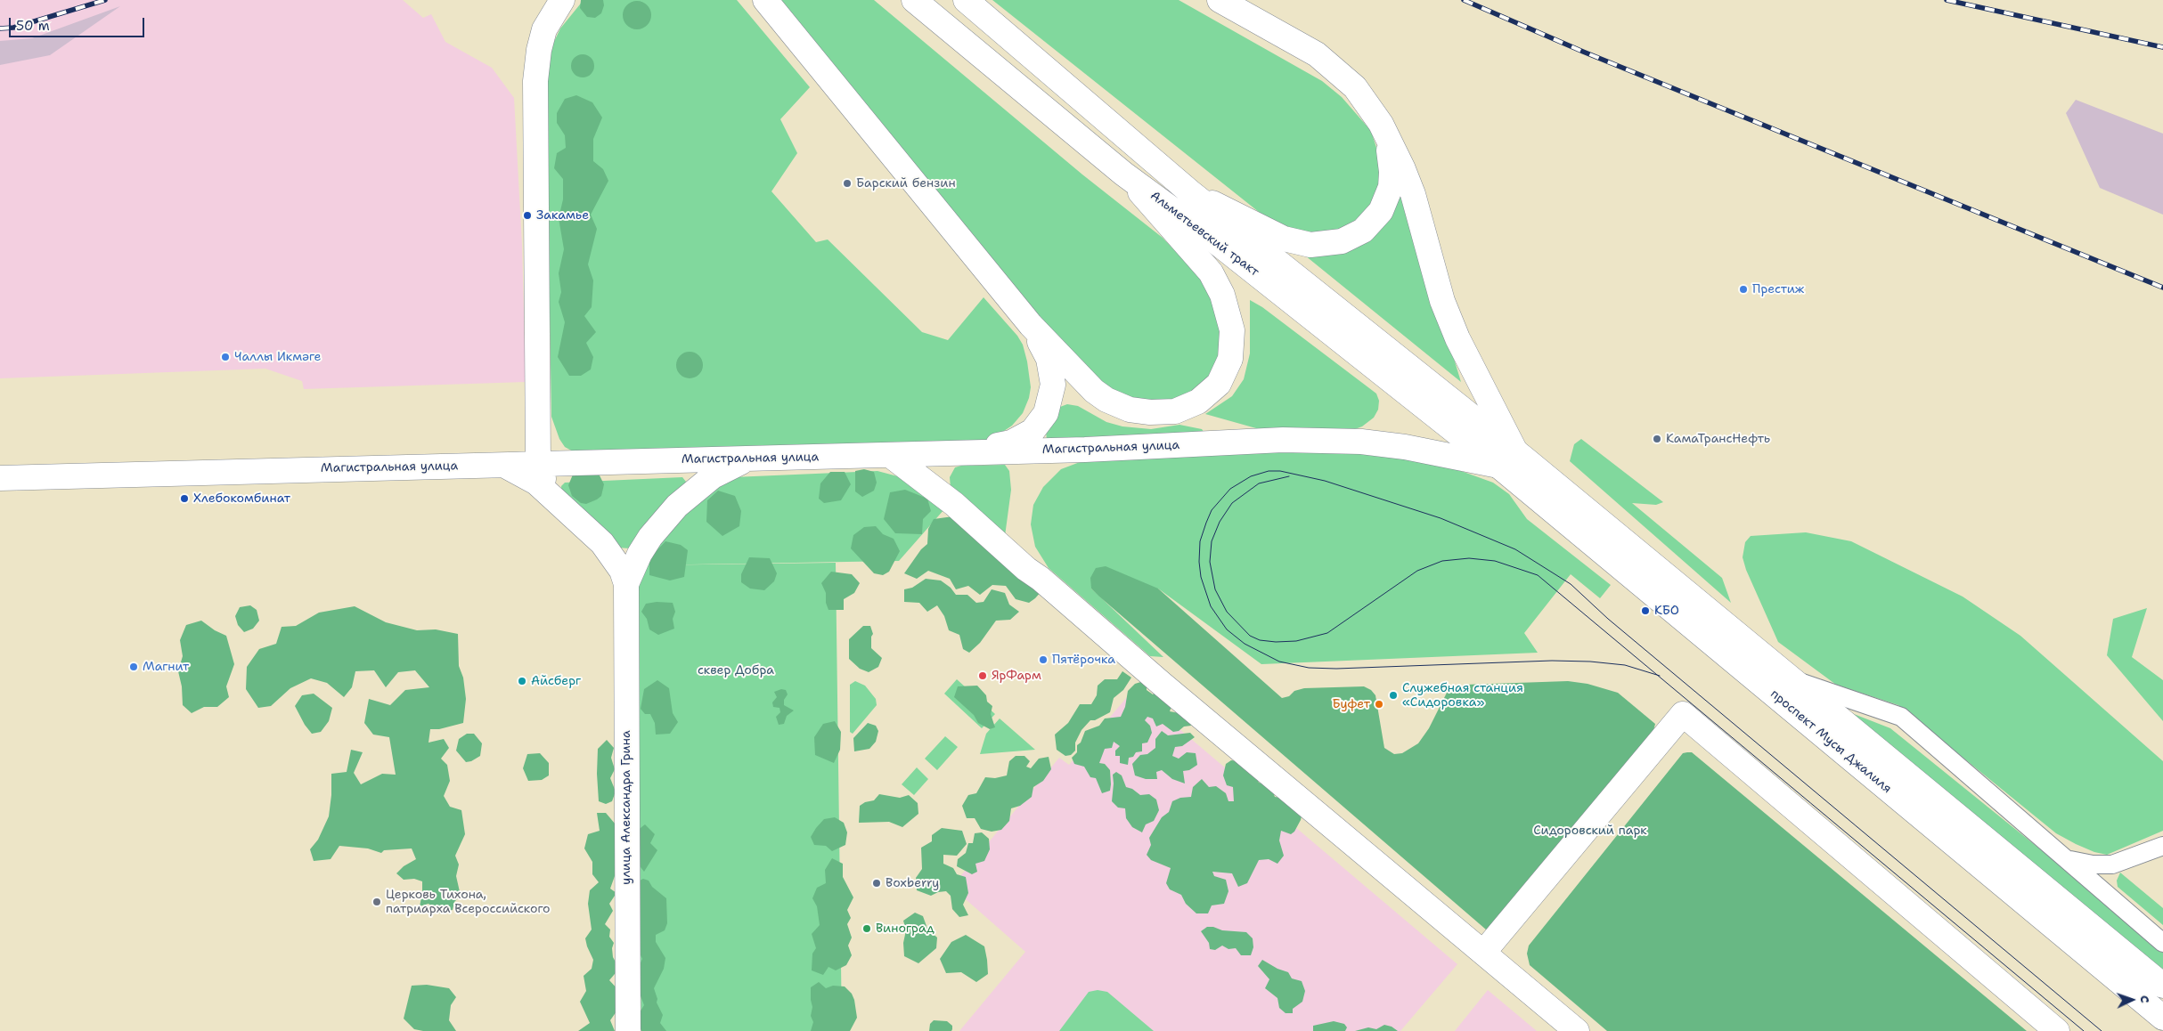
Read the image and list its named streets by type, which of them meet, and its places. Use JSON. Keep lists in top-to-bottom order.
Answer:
{
  "streets": {
    "main road": [
      "Альметьевский тракт",
      "Магистральная улица",
      "проспект Мусы Джалиля",
      "улица Александра Грина"
    ]
  },
  "crossings": [
    ["Альметьевский тракт", "Магистральная улица"],
    ["Альметьевский тракт", "проспект Мусы Джалиля"],
    ["Магистральная улица", "проспект Мусы Джалиля"]
  ],
  "parks": ["сквер Добра", "Сидоровский парк"],
  "places": [
    "Барский бензин",
    "Закамье",
    "Престиж",
    "Чаллы Икмәге",
    "КамаТрансНефть",
    "Хлебокомбинат",
    "КБО",
    "Пятёрочка",
    "Магнит",
    "ЯрФарм",
    "Айсберг",
    "Служебная станция «Сидоровка»",
    "Буфет",
    "Boxberry",
    "Церковь Тихона, патриарха Всероссийского",
    "Виноград"
  ],
  "scale_bar": "50 m",
  "north": "right"
}
